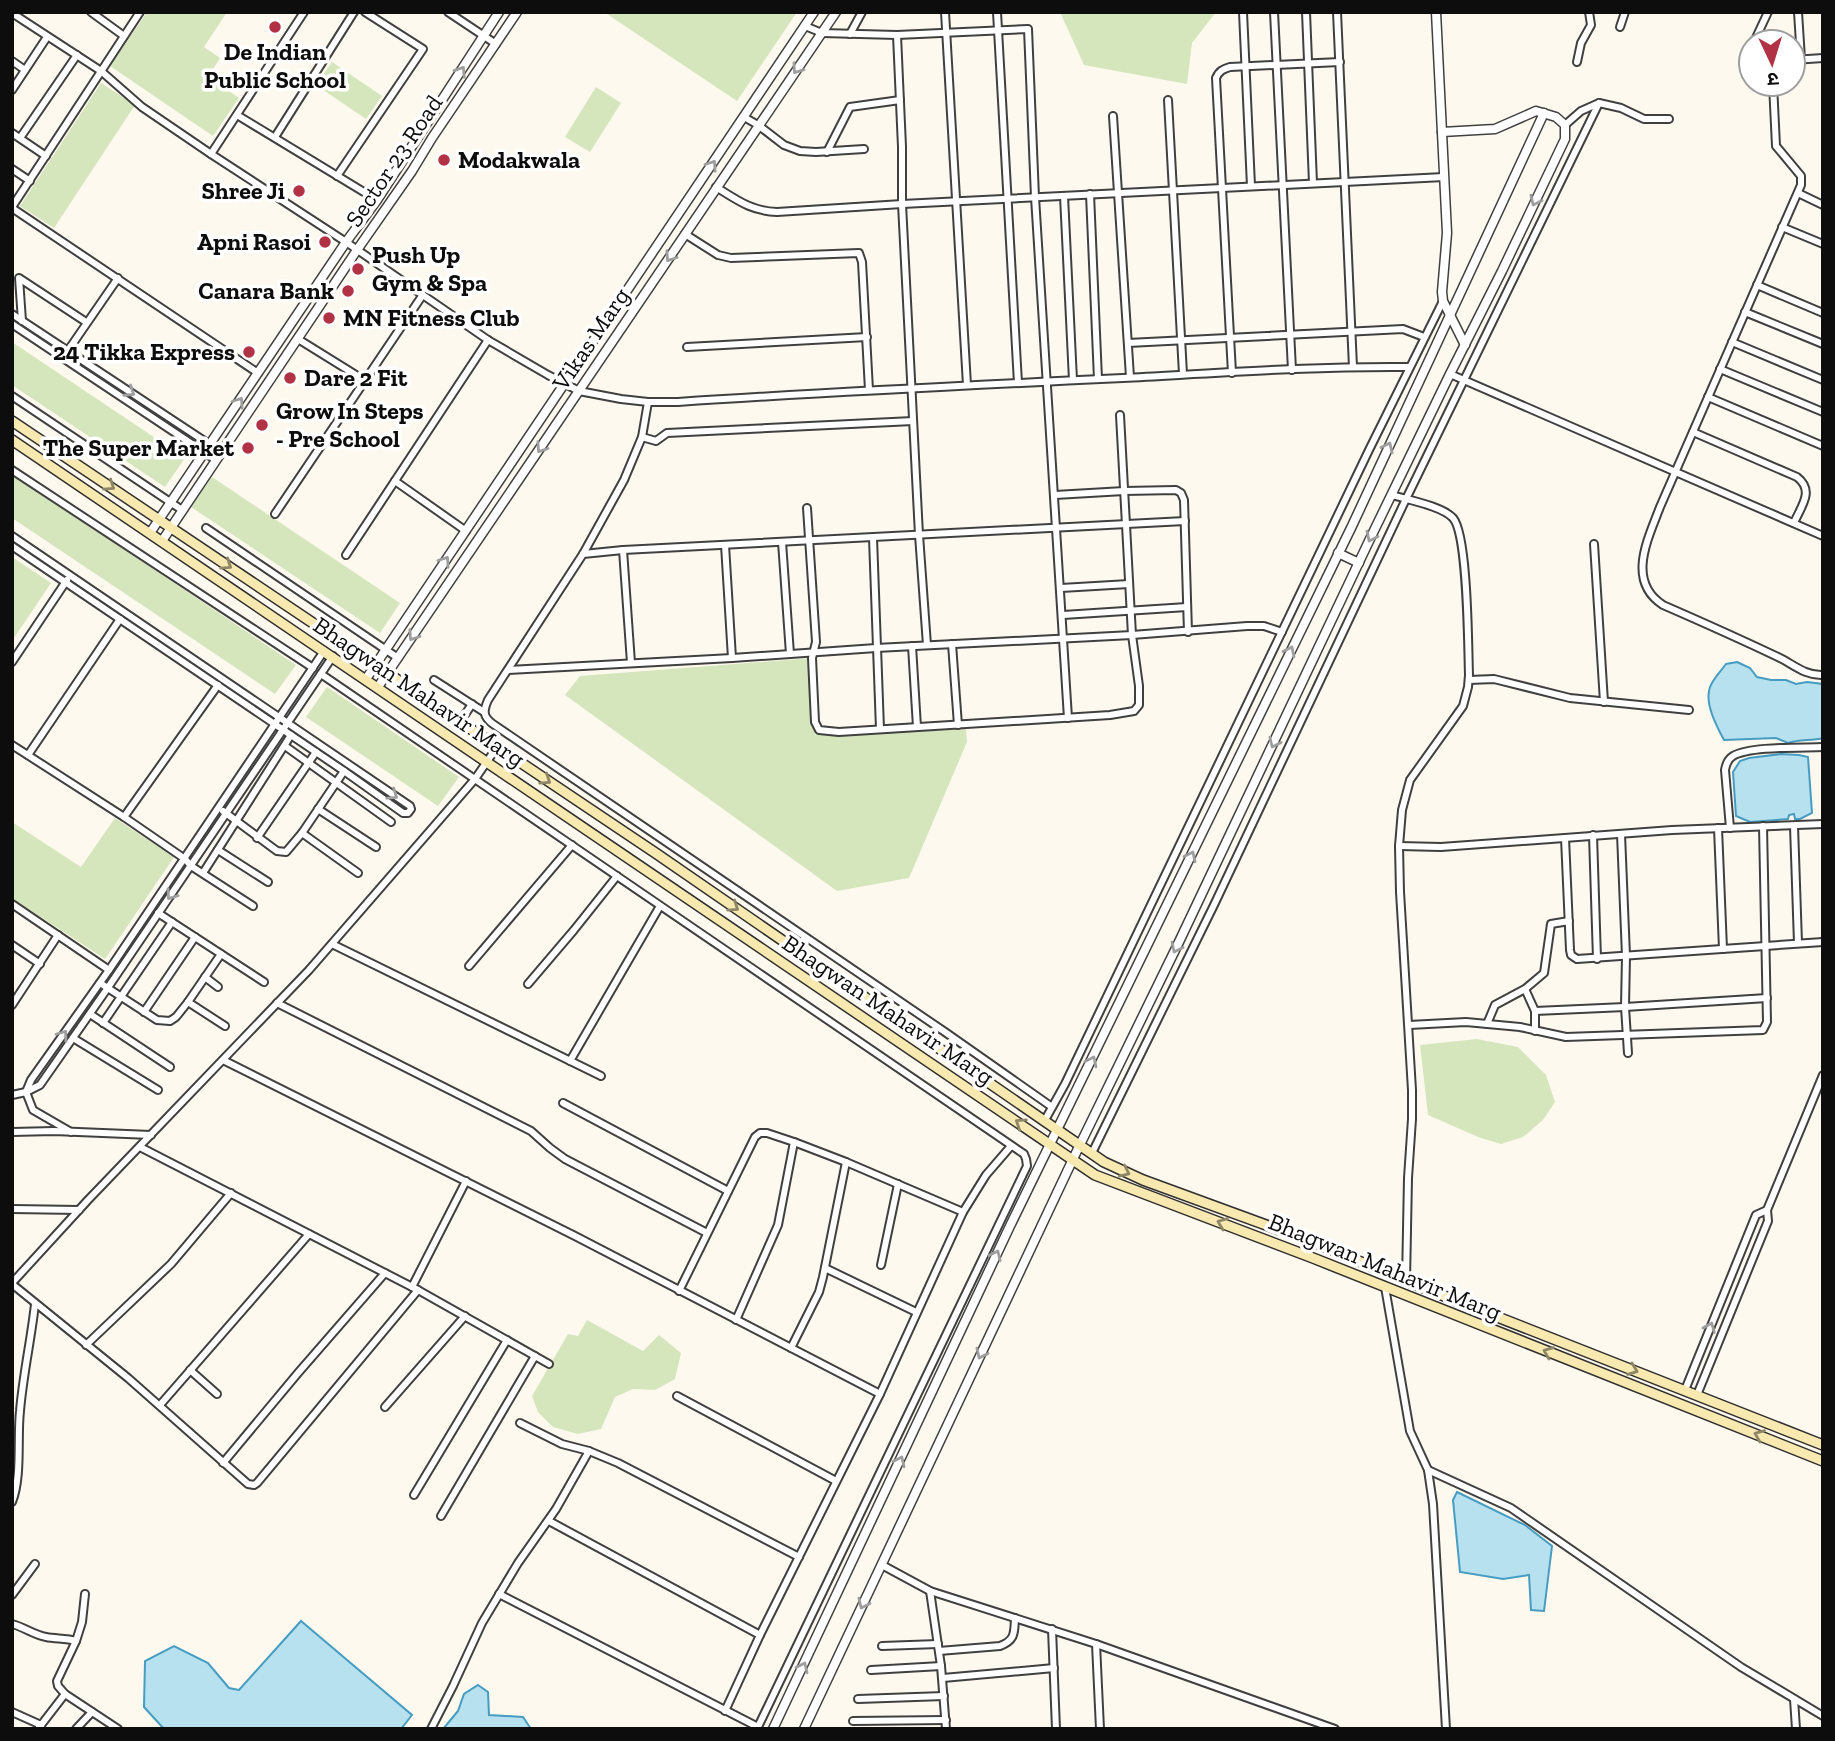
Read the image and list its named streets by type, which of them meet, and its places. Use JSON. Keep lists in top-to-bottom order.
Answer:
{
  "streets": {
    "main road": ["Bhagwan Mahavir Marg"],
    "street": ["Sector 23 Road", "Vikas Marg"]
  },
  "crossings": [
    ["Sector 23 Road", "Bhagwan Mahavir Marg"],
    ["Vikas Marg", "Bhagwan Mahavir Marg"]
  ],
  "places": [
    "De Indian Public School",
    "Modakwala",
    "Shree Ji",
    "Apni Rasoi",
    "Push Up Gym & Spa",
    "Canara Bank",
    "MN Fitness Club",
    "24 Tikka Express",
    "Dare 2 Fit",
    "Grow In Steps - Pre School",
    "The Super Market"
  ],
  "north": "bottom"
}
